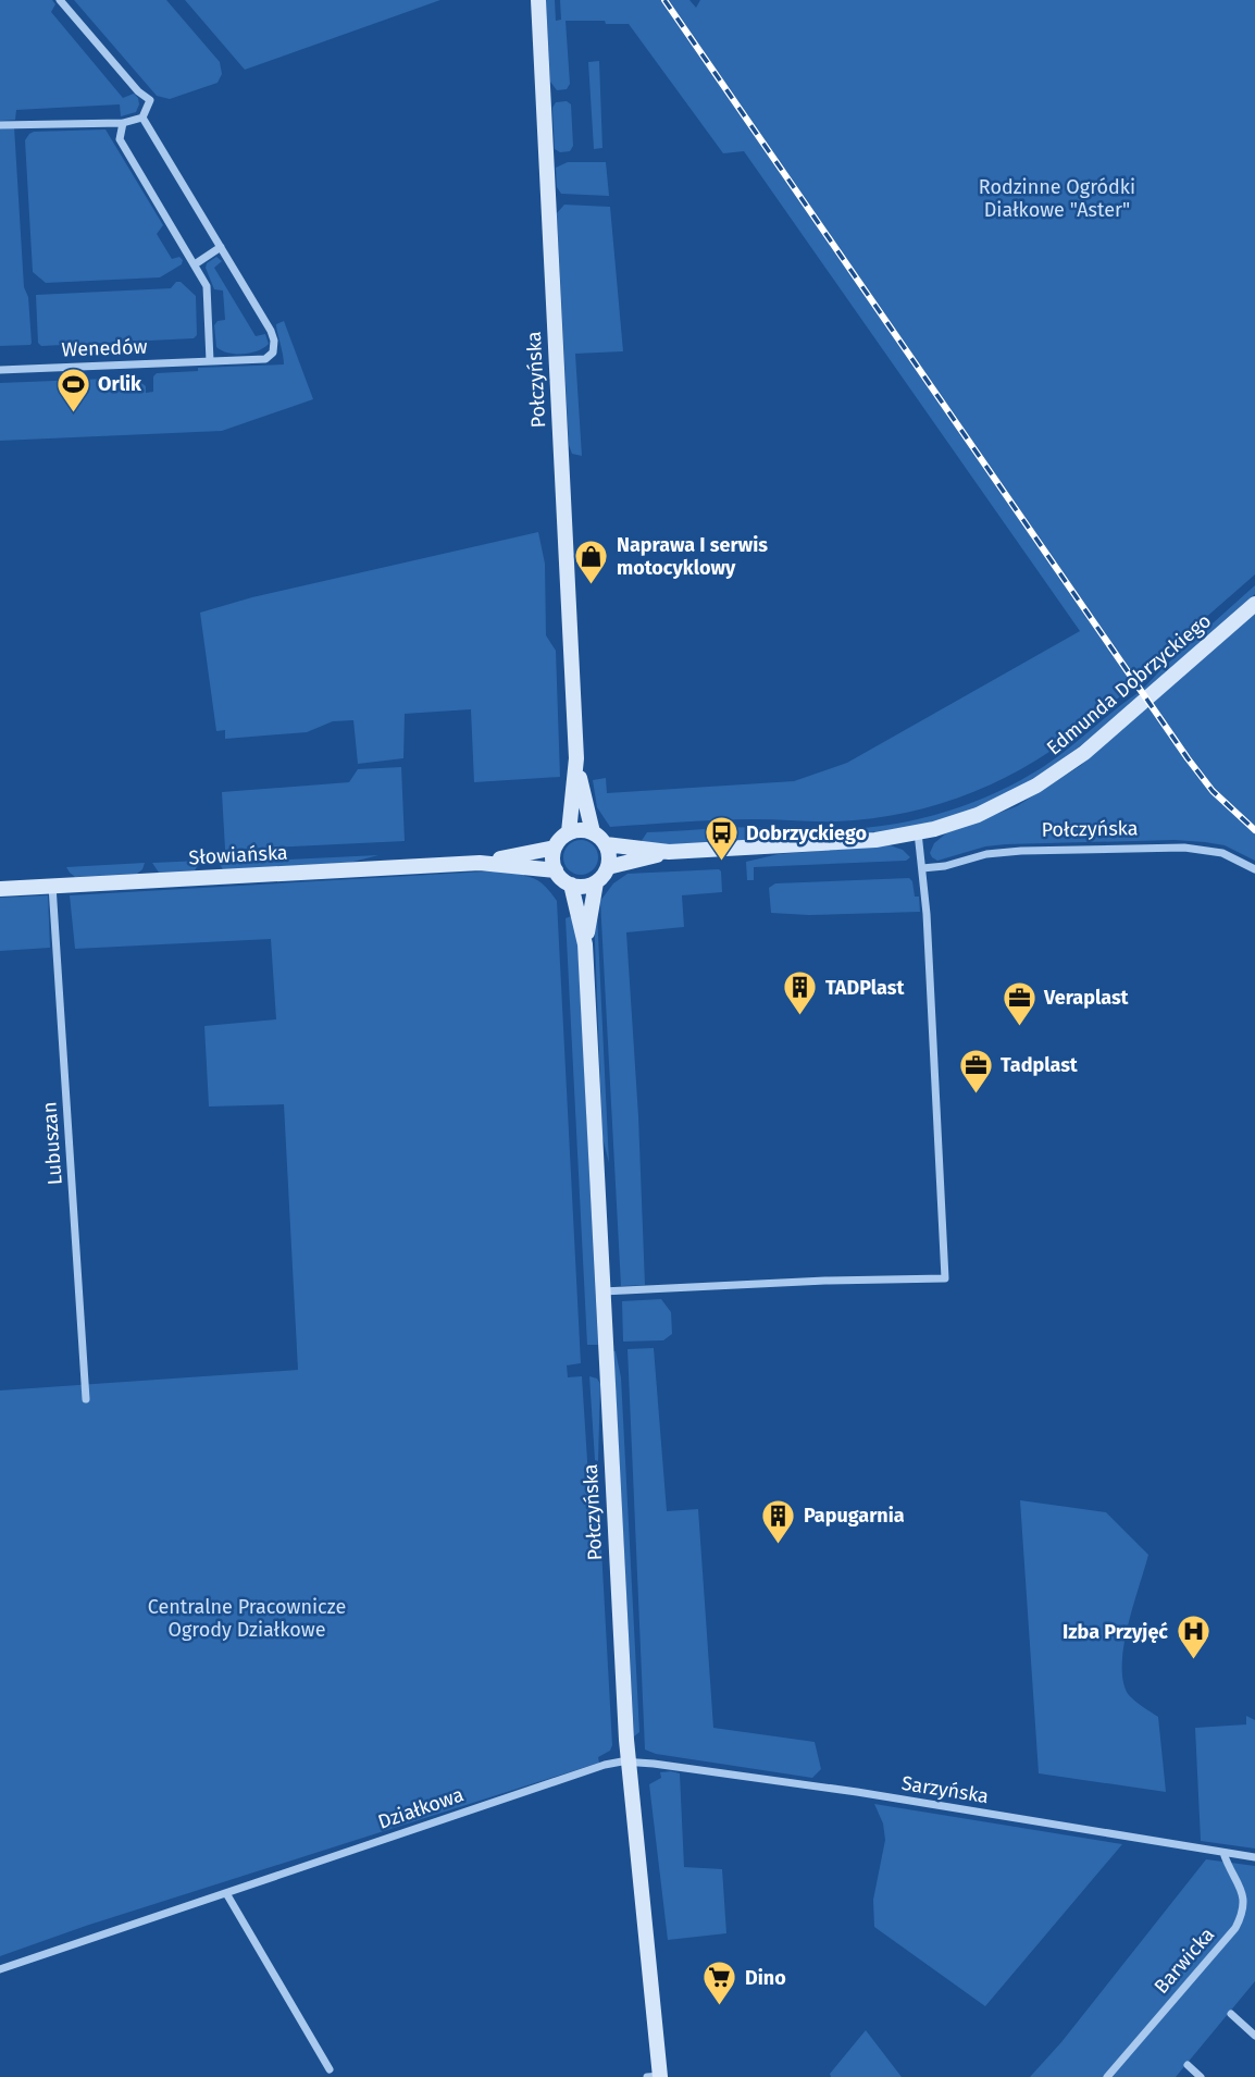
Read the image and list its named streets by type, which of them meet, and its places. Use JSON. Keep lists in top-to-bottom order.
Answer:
{
  "streets": {
    "main road": ["Połczyńska", "Edmunda Dobrzyckiego", "Słowiańska"],
    "street": [
      "Wenedów",
      "Lubuszan",
      "Sarzyńska",
      "Działkowa",
      "Barwicka"
    ]
  },
  "crossings": [
    ["Połczyńska", "Edmunda Dobrzyckiego"],
    ["Połczyńska", "Słowiańska"],
    ["Połczyńska", "Sarzyńska"],
    ["Połczyńska", "Działkowa"],
    ["Edmunda Dobrzyckiego", "Słowiańska"],
    ["Słowiańska", "Lubuszan"],
    ["Sarzyńska", "Działkowa"],
    ["Sarzyńska", "Barwicka"]
  ],
  "parks": ["Rodzinne Ogródki Diałkowe \"Aster\"", "Centralne Pracownicze Ogrody Działkowe"],
  "places": {
    "sports": ["Orlik"],
    "shop": ["Naprawa I serwis motocyklowy"],
    "bus stop": ["Dobrzyckiego"],
    "building": ["TADPlast", "Papugarnia"],
    "office": ["Veraplast", "Tadplast"],
    "hospital": ["Izba Przyjęć"],
    "supermarket": ["Dino"]
  }
}
